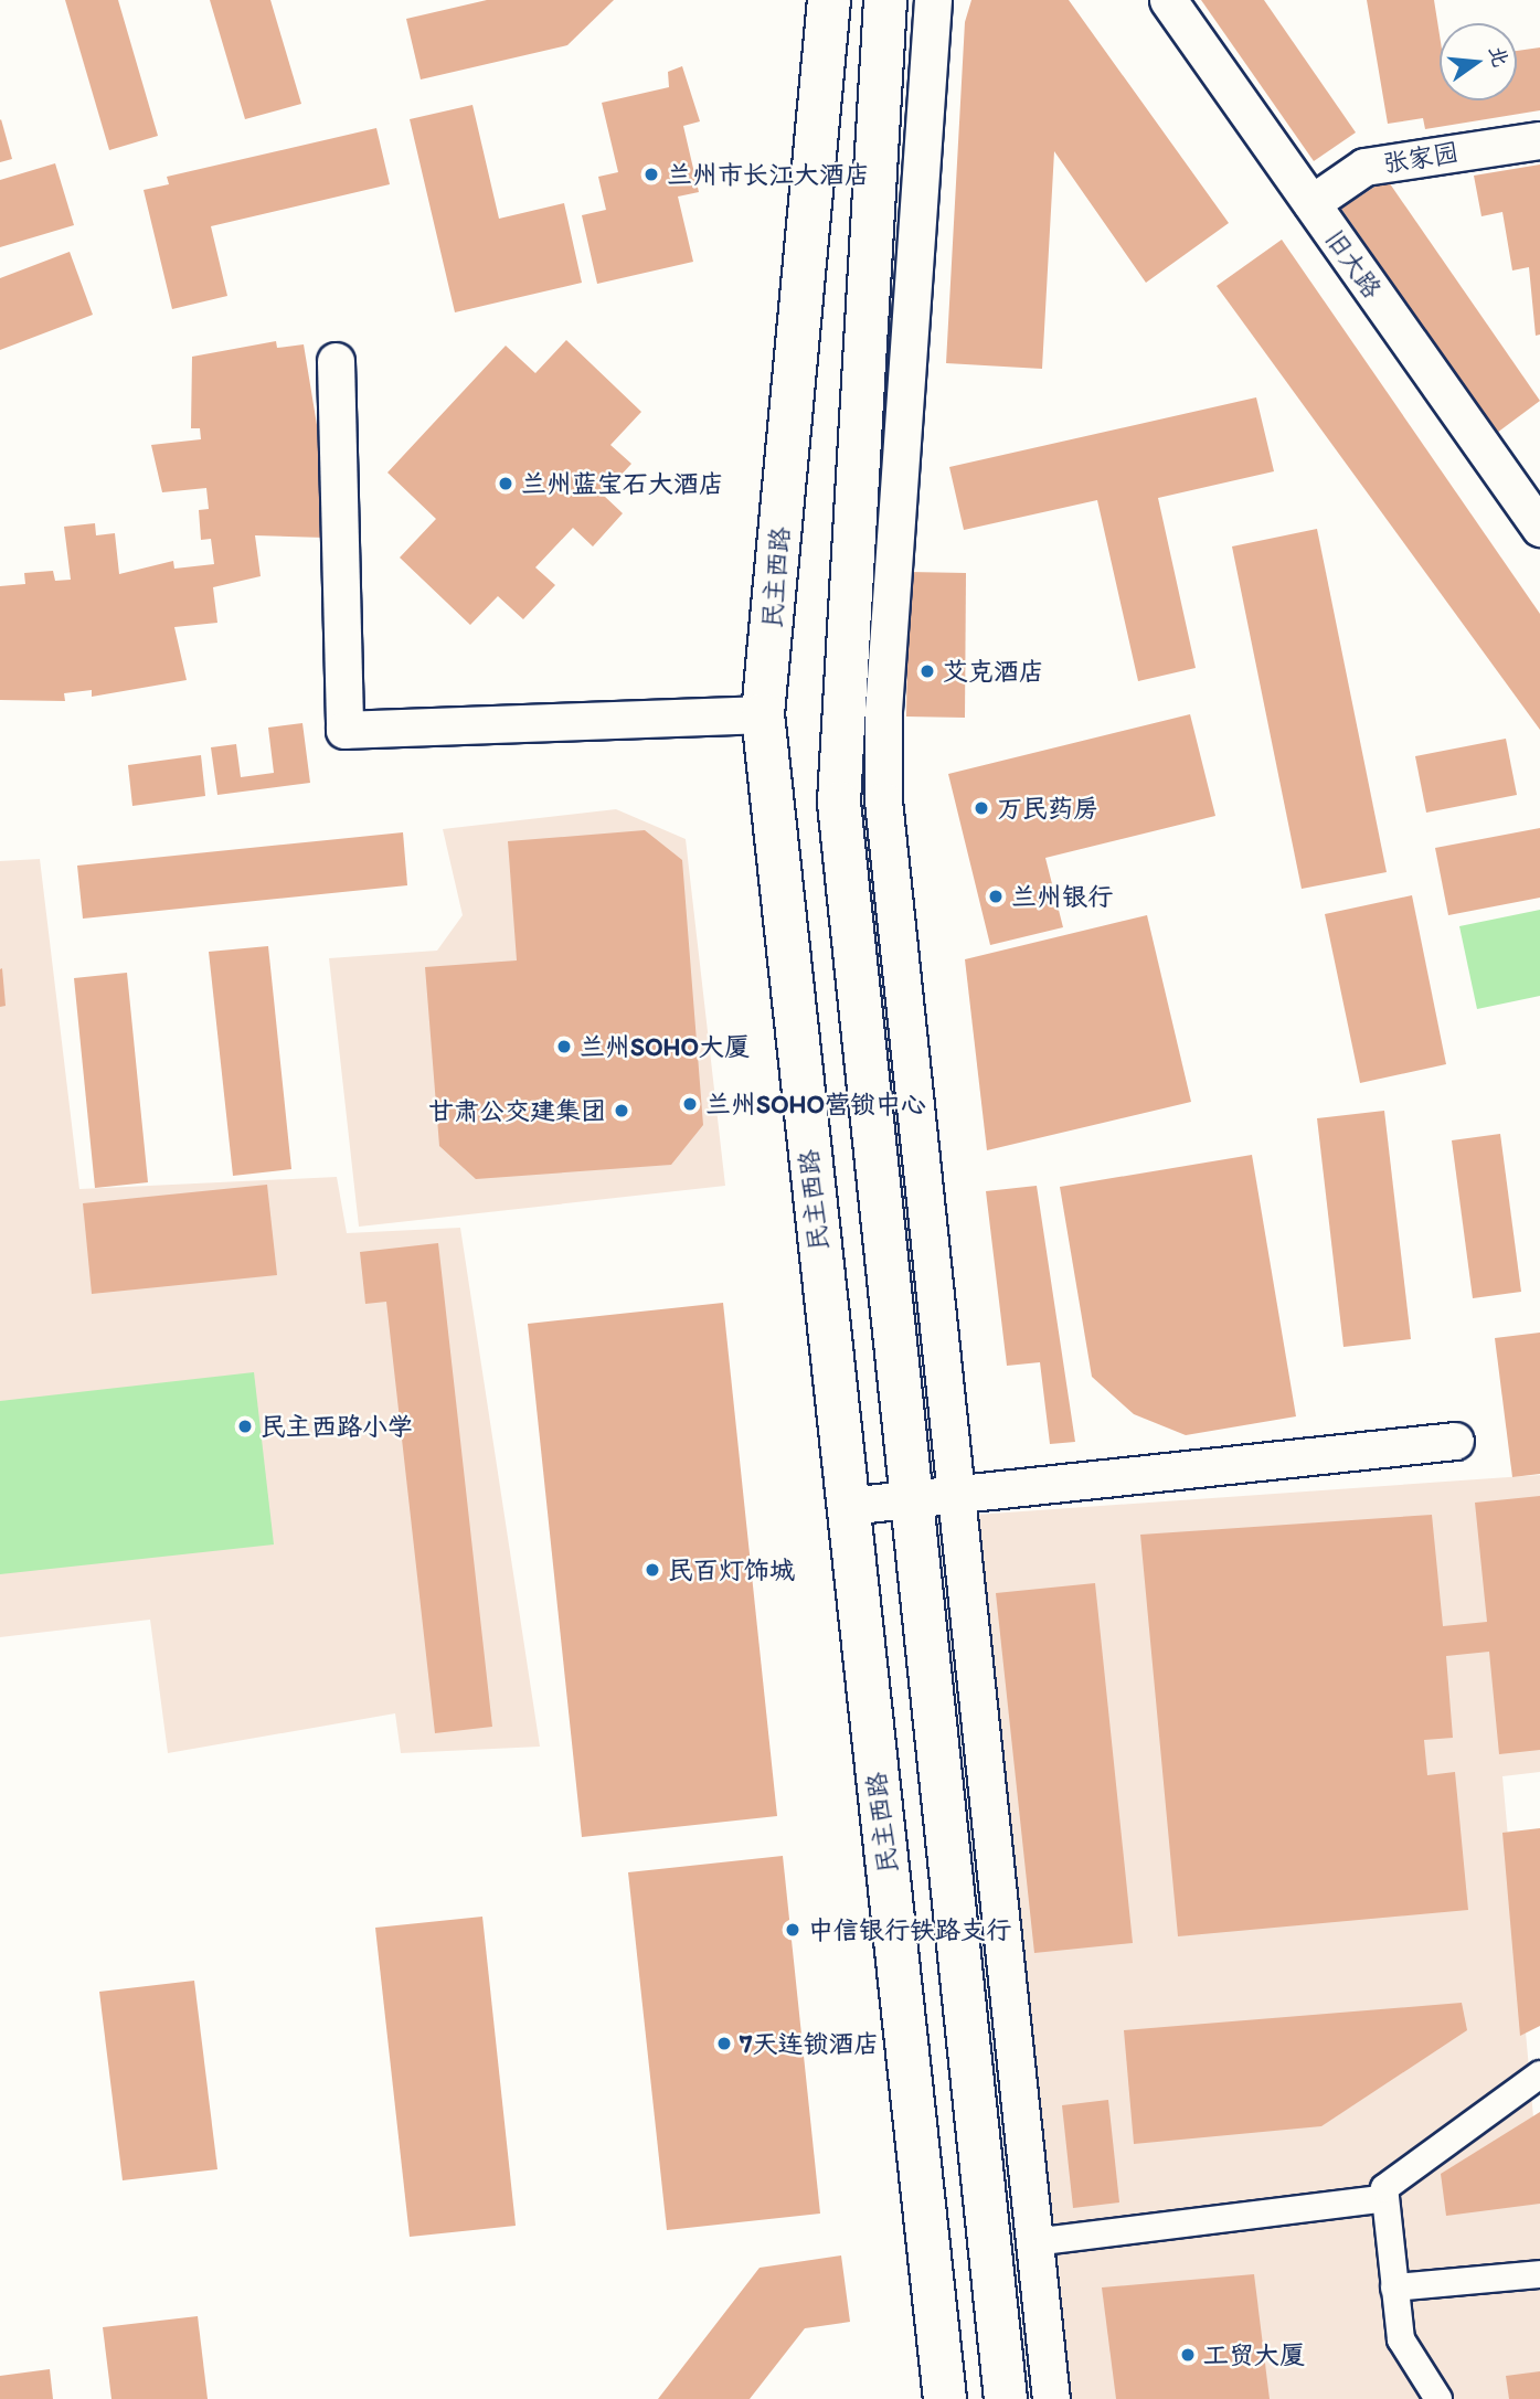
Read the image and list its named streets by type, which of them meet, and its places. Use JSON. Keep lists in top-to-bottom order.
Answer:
{
  "streets": {
    "main road": ["民主西路"],
    "street": ["张家园", "旧大路"]
  },
  "crossings": [
    ["张家园", "旧大路"]
  ],
  "places": [
    "兰州市长江大酒店",
    "兰州蓝宝石大酒店",
    "艾克酒店",
    "万民药房",
    "兰州银行",
    "兰州SOHO大厦",
    "兰州SOHO营锁中心",
    "甘肃公交建集团",
    "民主西路小学",
    "民百灯饰城",
    "中信银行铁路支行",
    "7天连锁酒店",
    "工贸大厦"
  ],
  "north": "right"
}
